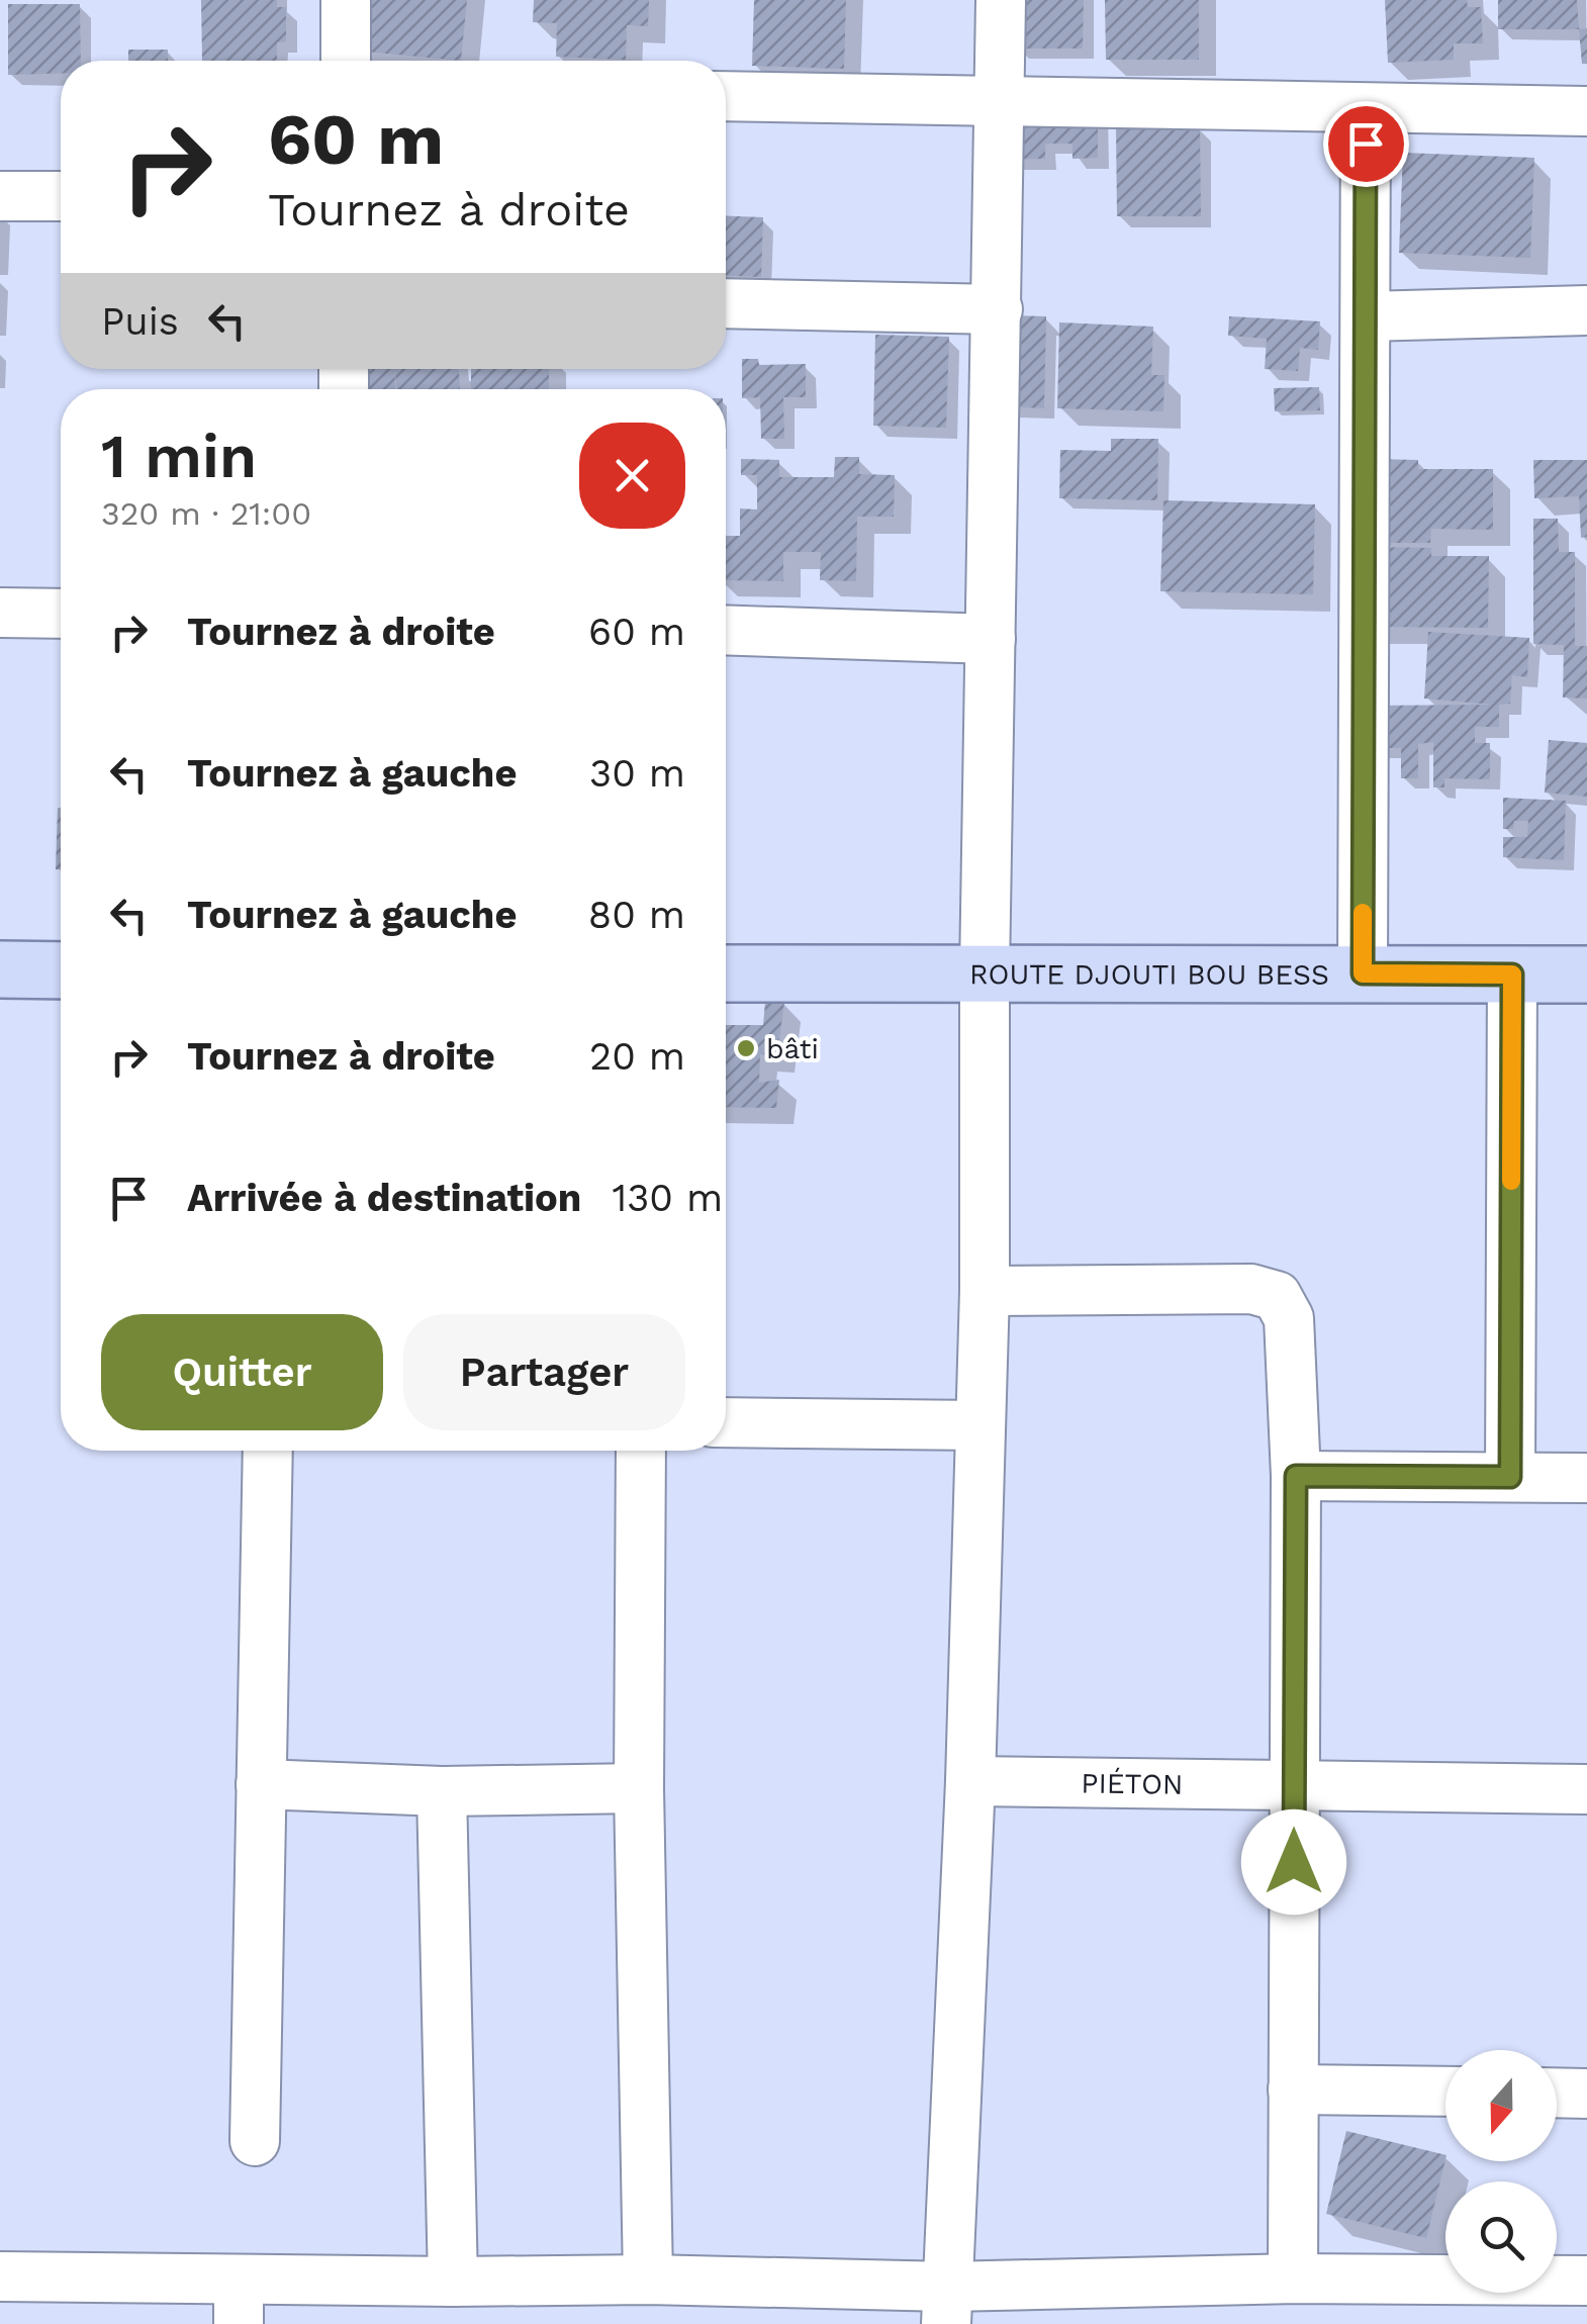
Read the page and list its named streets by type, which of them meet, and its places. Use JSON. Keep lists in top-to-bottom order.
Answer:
{
  "streets": {
    "main road": ["ROUTE DJOUTI BOU BESS"],
    "street": ["PIÉTON"]
  },
  "places": ["bâti"],
  "north": "bottom",
  "page": {
    "turn": ["60 m", "Tournez à droite"],
    "then": "Puis",
    "heading": ["1 min", "320 m · 21:00"],
    "list": [
      {
        "name": "Tournez à droite",
        "value": "60 m"
      },
      {
        "name": "Tournez à gauche",
        "value": "30 m"
      },
      {
        "name": "Tournez à gauche",
        "value": "80 m"
      },
      {
        "name": "Tournez à droite",
        "value": "20 m"
      },
      {
        "name": "Arrivée à destination",
        "value": "130 m"
      }
    ],
    "buttons": ["Quitter", "Partager"]
  }
}
